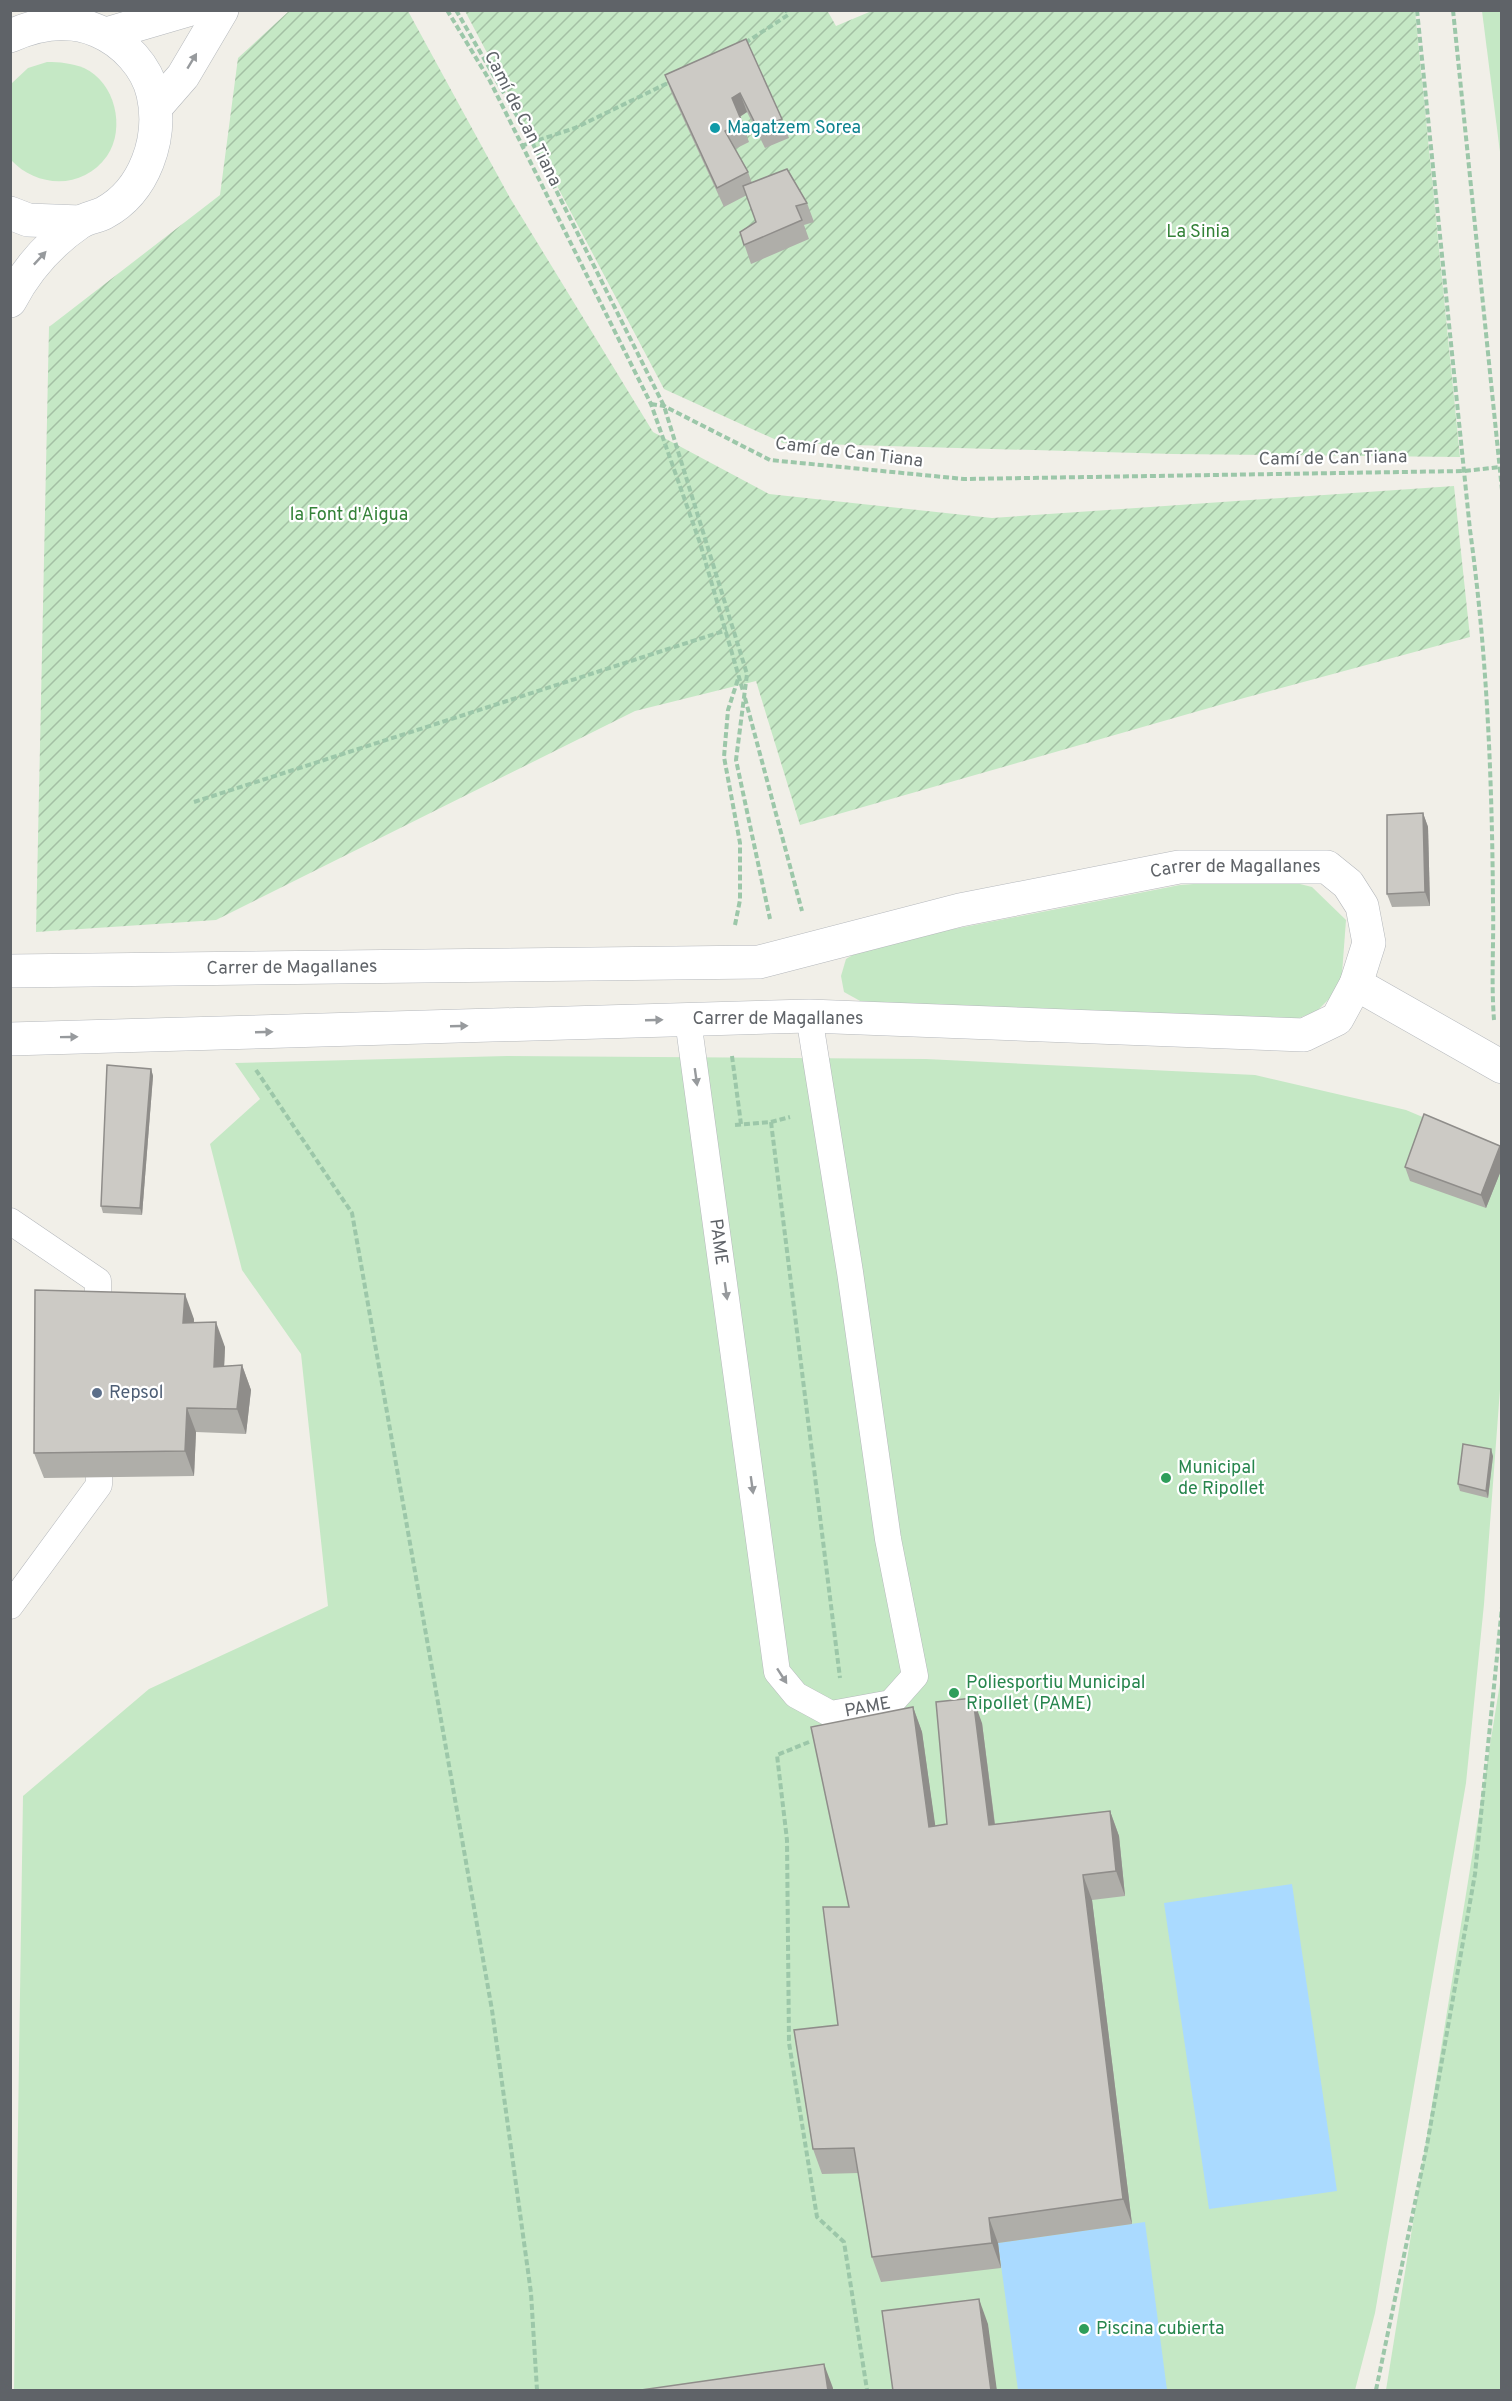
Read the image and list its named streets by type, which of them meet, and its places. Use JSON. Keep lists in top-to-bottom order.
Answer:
{
  "streets": {
    "street": ["Carrer de Magallanes"],
    "lane": ["PAME"],
    "path": ["Camí de Can Tiana"]
  },
  "crossings": [
    ["Carrer de Magallanes", "PAME"]
  ],
  "parks": ["La Sinia", "la Font d'Aigua"],
  "places": [
    "Magatzem Sorea",
    "Repsol",
    "Municipal de Ripollet",
    "Poliesportiu Municipal Ripollet (PAME)",
    "Piscina cubierta"
  ]
}
